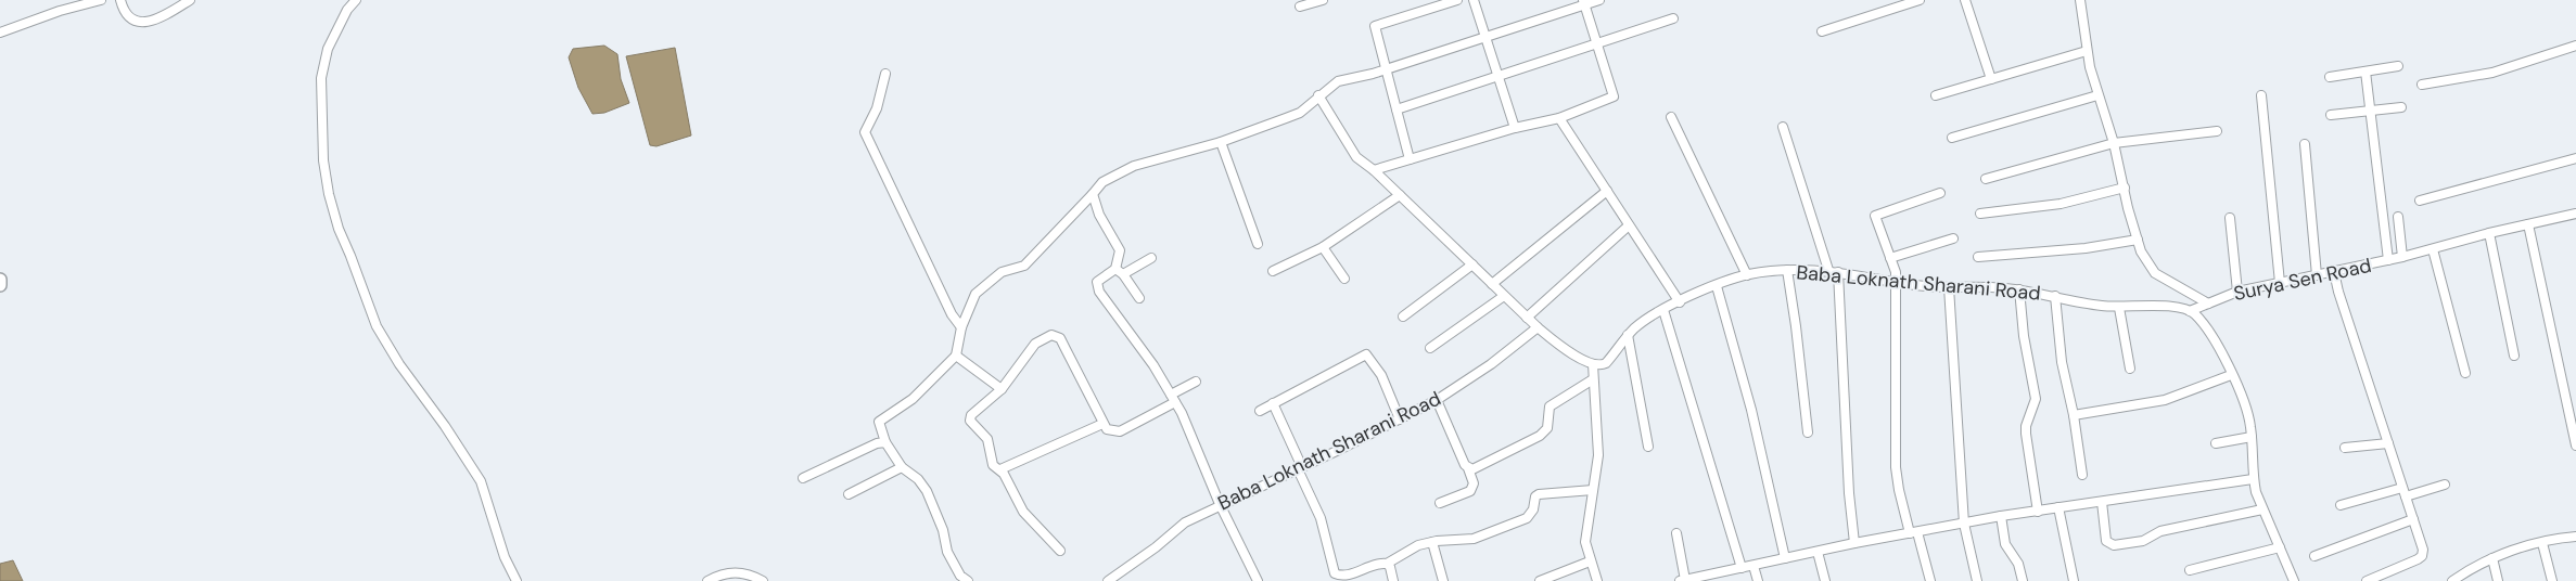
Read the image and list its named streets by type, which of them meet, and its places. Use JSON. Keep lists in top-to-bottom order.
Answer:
{
  "streets": {
    "street": ["Surya Sen Road", "Baba Loknath Sharani Road"]
  },
  "crossings": [
    ["Surya Sen Road", "Baba Loknath Sharani Road"]
  ]
}
